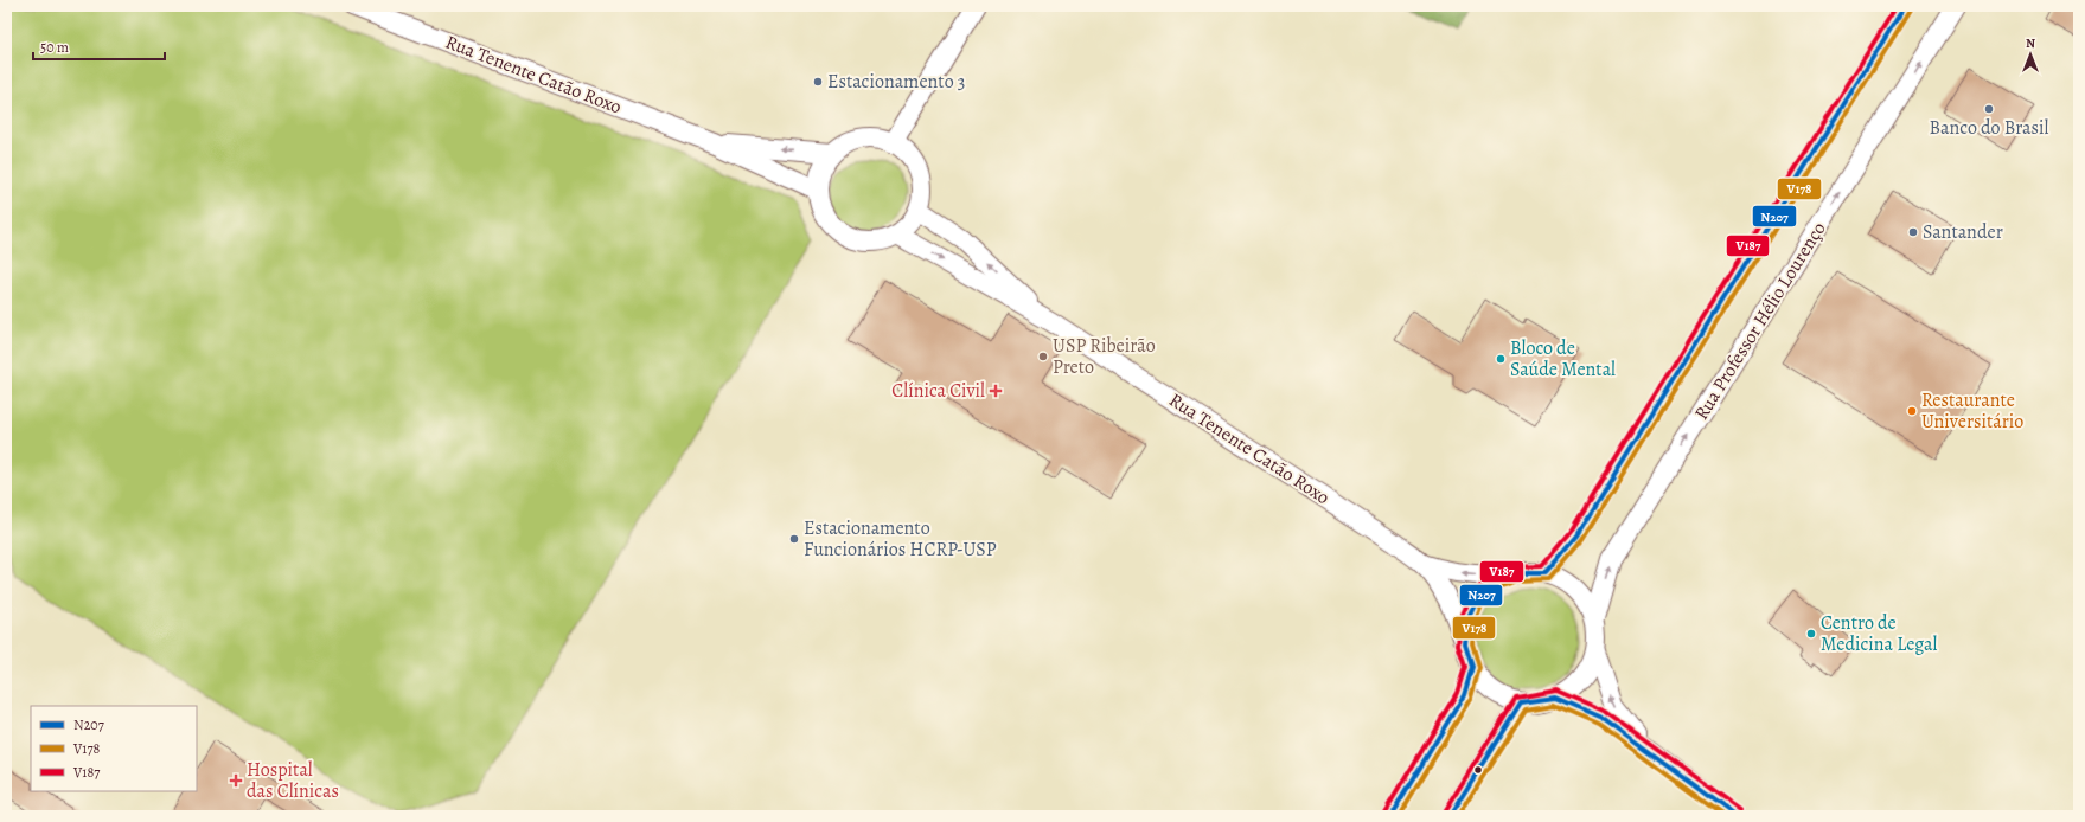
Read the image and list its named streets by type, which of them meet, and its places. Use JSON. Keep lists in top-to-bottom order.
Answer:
{
  "streets": {
    "street": ["Rua Tenente Catão Roxo", "Rua Professor Hélio Lourenço"]
  },
  "crossings": [
    ["Rua Tenente Catão Roxo", "Rua Professor Hélio Lourenço"]
  ],
  "places": {
    "other": [
      "Estacionamento 3",
      "Banco do Brasil",
      "Santander",
      "USP Ribeirão Preto",
      "Bloco de Saúde Mental",
      "Restaurante Universitário",
      "Estacionamento Funcionários HCRP-USP",
      "Centro de Medicina Legal"
    ],
    "health": ["Clínica Civil", "Hospital das Clínicas"]
  },
  "lines": ["transit line N207", "transit line V187", "transit line V178"],
  "legend": ["N207", "V178", "V187"],
  "scale_bar": "50 m",
  "north": "top"
}
